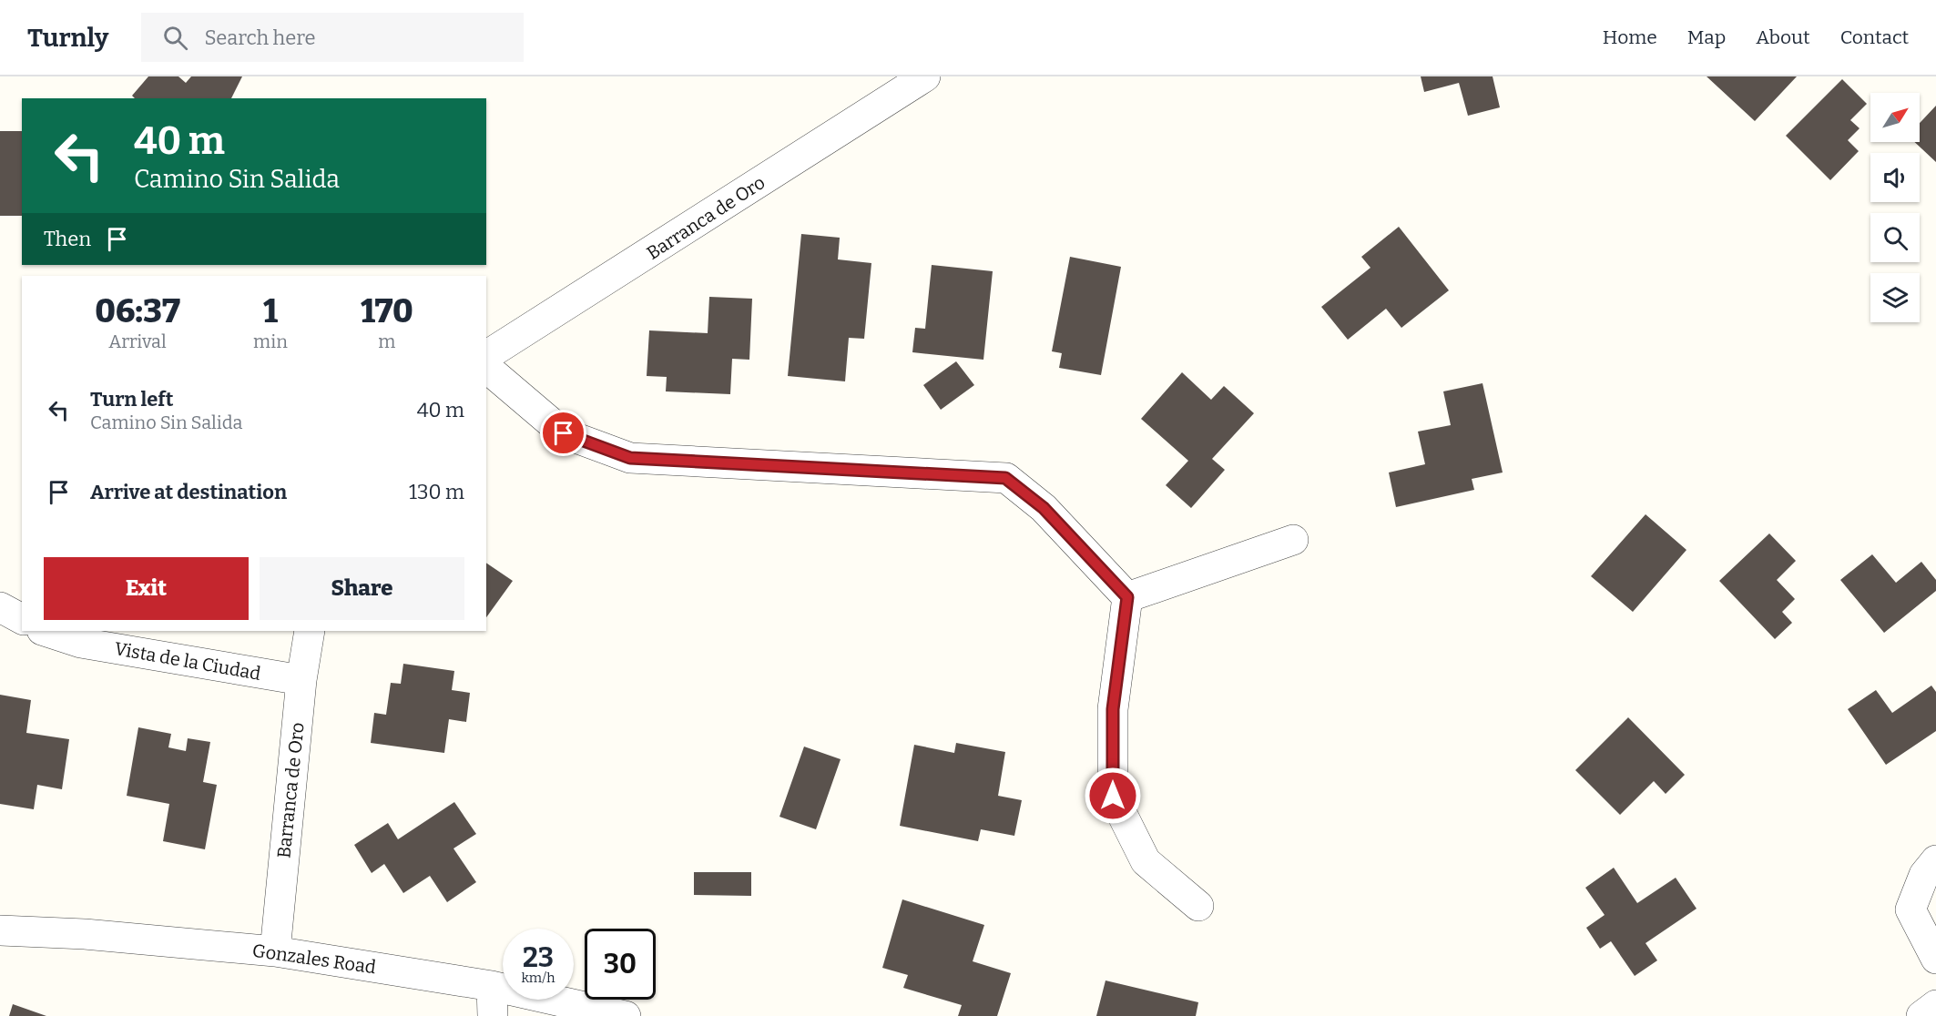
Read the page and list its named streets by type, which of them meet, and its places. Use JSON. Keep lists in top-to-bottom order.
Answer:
{
  "streets": {
    "street": ["Barranca de Oro", "Vista de la Ciudad", "Gonzales Road"]
  },
  "crossings": [
    ["Barranca de Oro", "Vista de la Ciudad"],
    ["Barranca de Oro", "Gonzales Road"]
  ],
  "north": "top right",
  "page": {
    "header": "Turnly",
    "search": "Search here",
    "nav": [
      "Home",
      "Map",
      "About",
      "Contact"
    ],
    "turn": ["40 m", "Camino Sin Salida"],
    "then": "Then",
    "eta": [
      "06:37",
      "Arrival",
      "1",
      "min",
      "170",
      "m"
    ],
    "list": [
      {
        "name": "Turn left",
        "note": "Camino Sin Salida",
        "value": "40 m"
      },
      {
        "name": "Arrive at destination",
        "value": "130 m"
      }
    ],
    "buttons": ["Exit", "Share"],
    "speed": "23 km/h",
    "limit": "30"
  }
}
